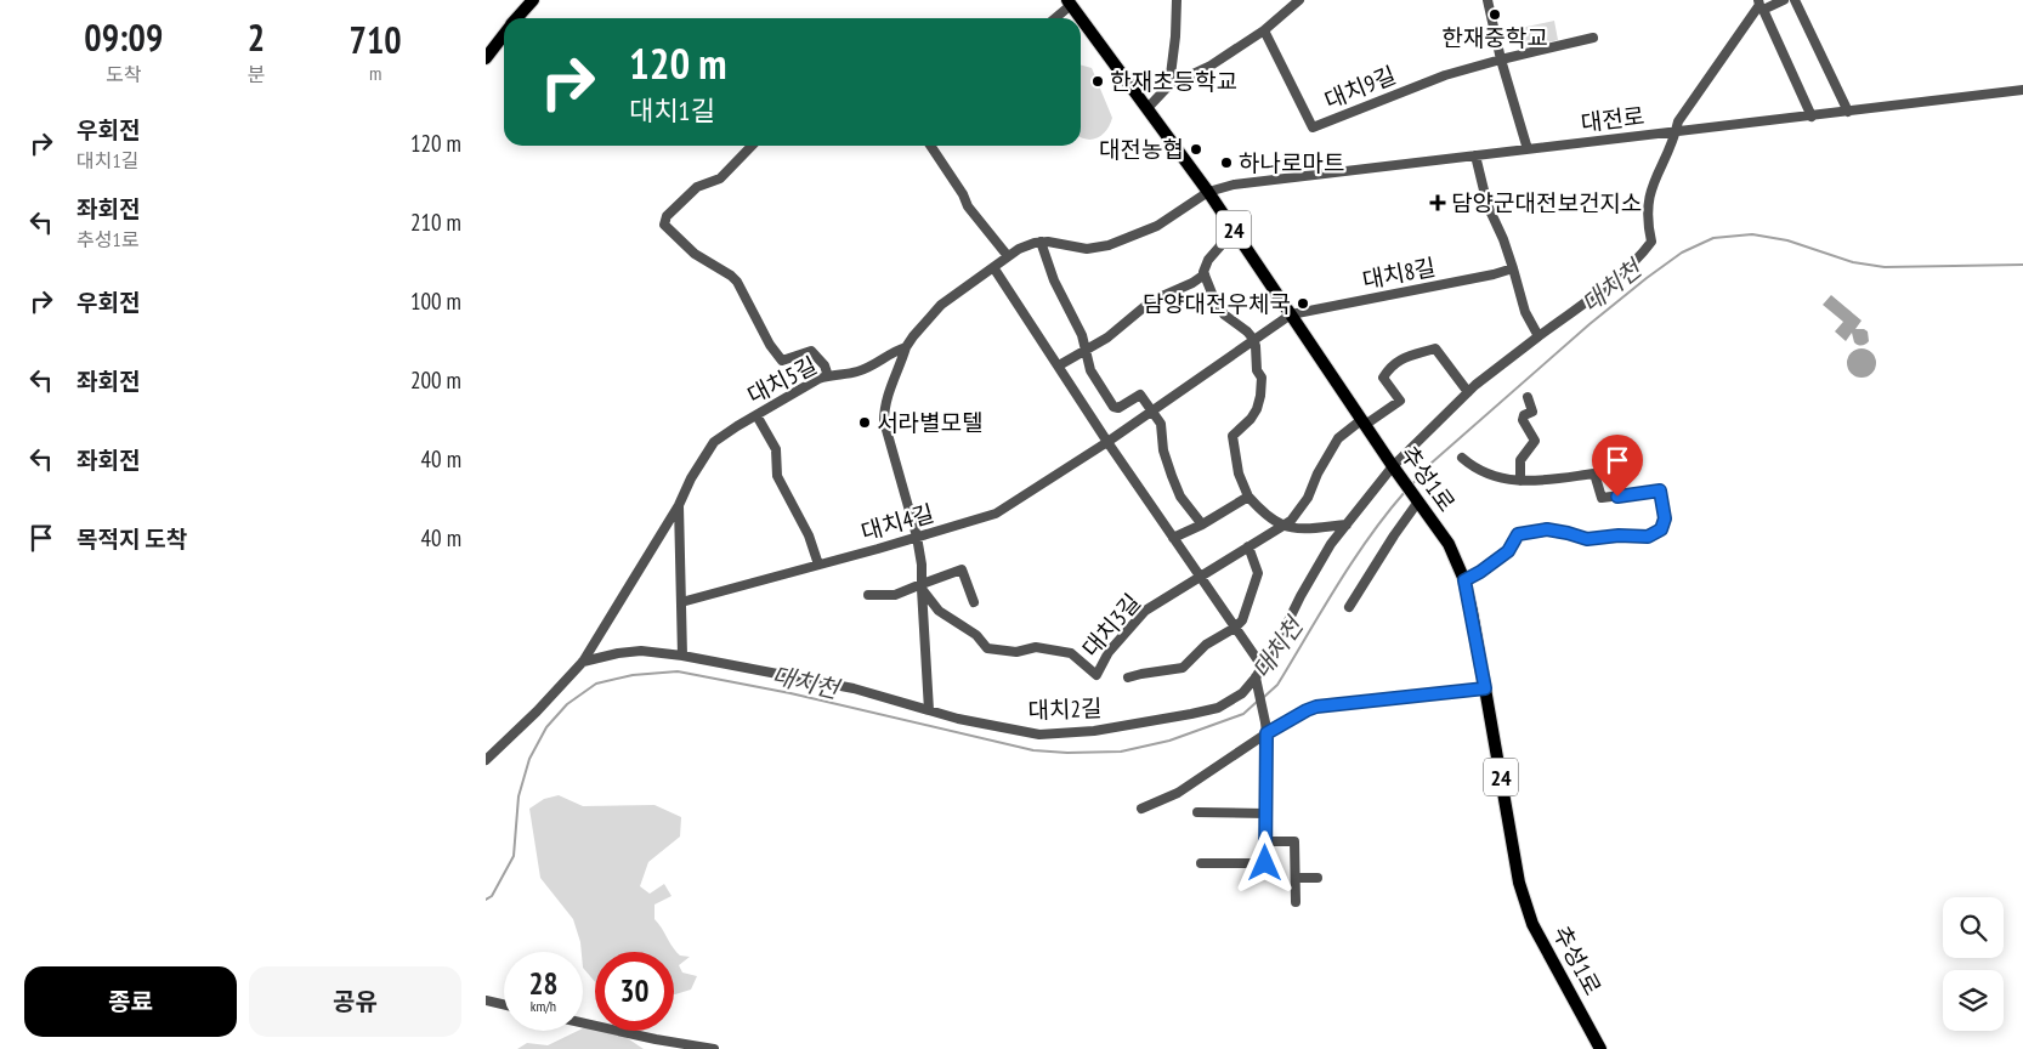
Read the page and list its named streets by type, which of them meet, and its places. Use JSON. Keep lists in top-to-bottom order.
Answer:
{
  "streets": {
    "main road": ["24", "추성1로"],
    "street": [
      "대치9길",
      "대전로",
      "대치8길",
      "대치5길",
      "대치4길",
      "대치3길",
      "대치2길"
    ]
  },
  "crossings": [
    ["대전로", "추성1로"],
    ["대치8길", "추성1로"],
    ["대치8길", "대치4길"],
    ["대치5길", "대치2길"],
    ["추성1로", "대치4길"],
    ["추성1로", "대치3길"],
    ["추성1로", "대치2길"]
  ],
  "water": ["대치천"],
  "places": {
    "other": [
      "한재중학교",
      "한재초등학교",
      "대전농협",
      "하나로마트",
      "담양대전우체국",
      "서라별모텔"
    ],
    "health": ["담양군대전보건지소"]
  },
  "page": {
    "eta": [
      "09:09",
      "도착",
      "2",
      "분",
      "710",
      "m"
    ],
    "turn": ["120 m", "대치1길"],
    "list": [
      {
        "name": "우회전",
        "note": "대치1길",
        "value": "120 m"
      },
      {
        "name": "좌회전",
        "note": "추성1로",
        "value": "210 m"
      },
      {
        "name": "우회전",
        "value": "100 m"
      },
      {
        "name": "좌회전",
        "value": "200 m"
      },
      {
        "name": "좌회전",
        "value": "40 m"
      },
      {
        "name": "목적지 도착",
        "value": "40 m"
      }
    ],
    "speed": "28 km/h",
    "limit": "30",
    "buttons": ["종료", "공유"]
  }
}
